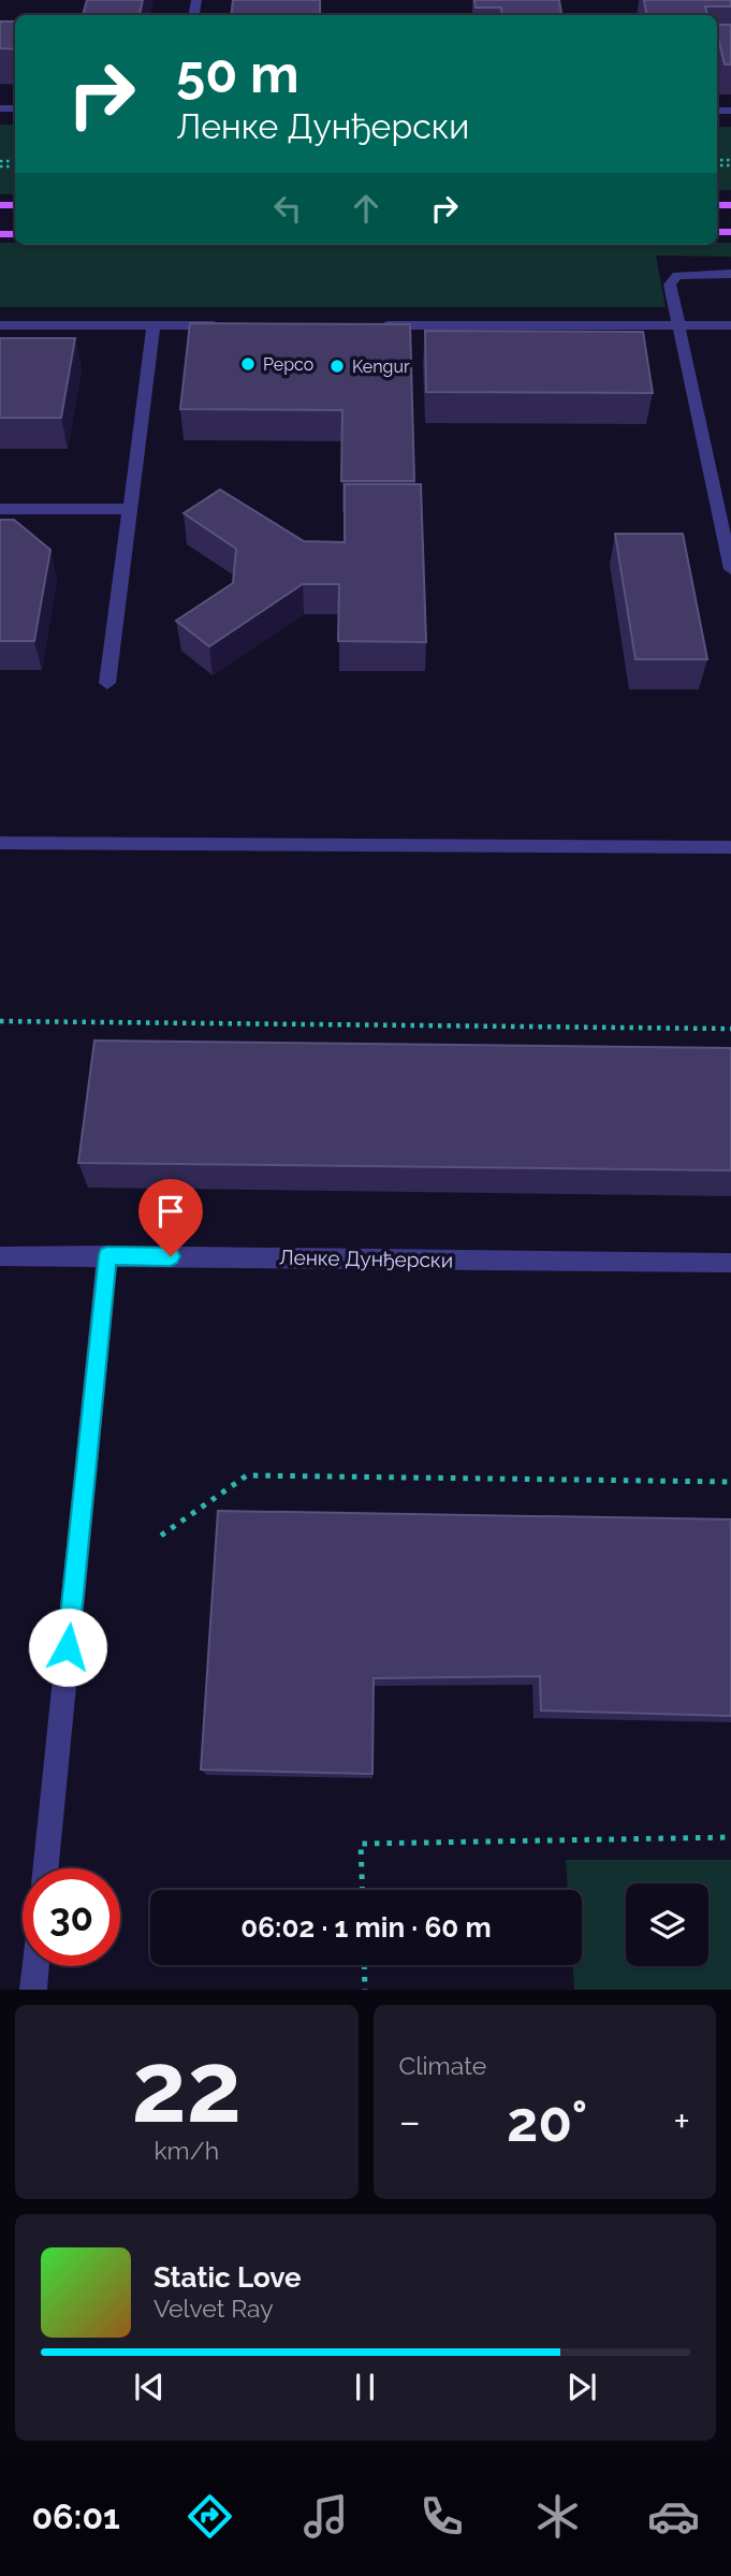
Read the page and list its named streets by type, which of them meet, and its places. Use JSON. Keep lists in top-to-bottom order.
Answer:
{
  "streets": {
    "street": ["Ленке Дунђерски"]
  },
  "places": ["Pepco", "Kengur"],
  "page": {
    "turn": ["50 m", "Ленке Дунђерски"],
    "limit": "30",
    "trip": "06:02 · 1 min · 60 m",
    "tile": [
      ["22", "km/h"],
      "Climate"
    ],
    "heat": ["−", "20°", "+"],
    "song": ["Static Love", "Velvet Ray"],
    "tabs": "06:01"
  }
}
